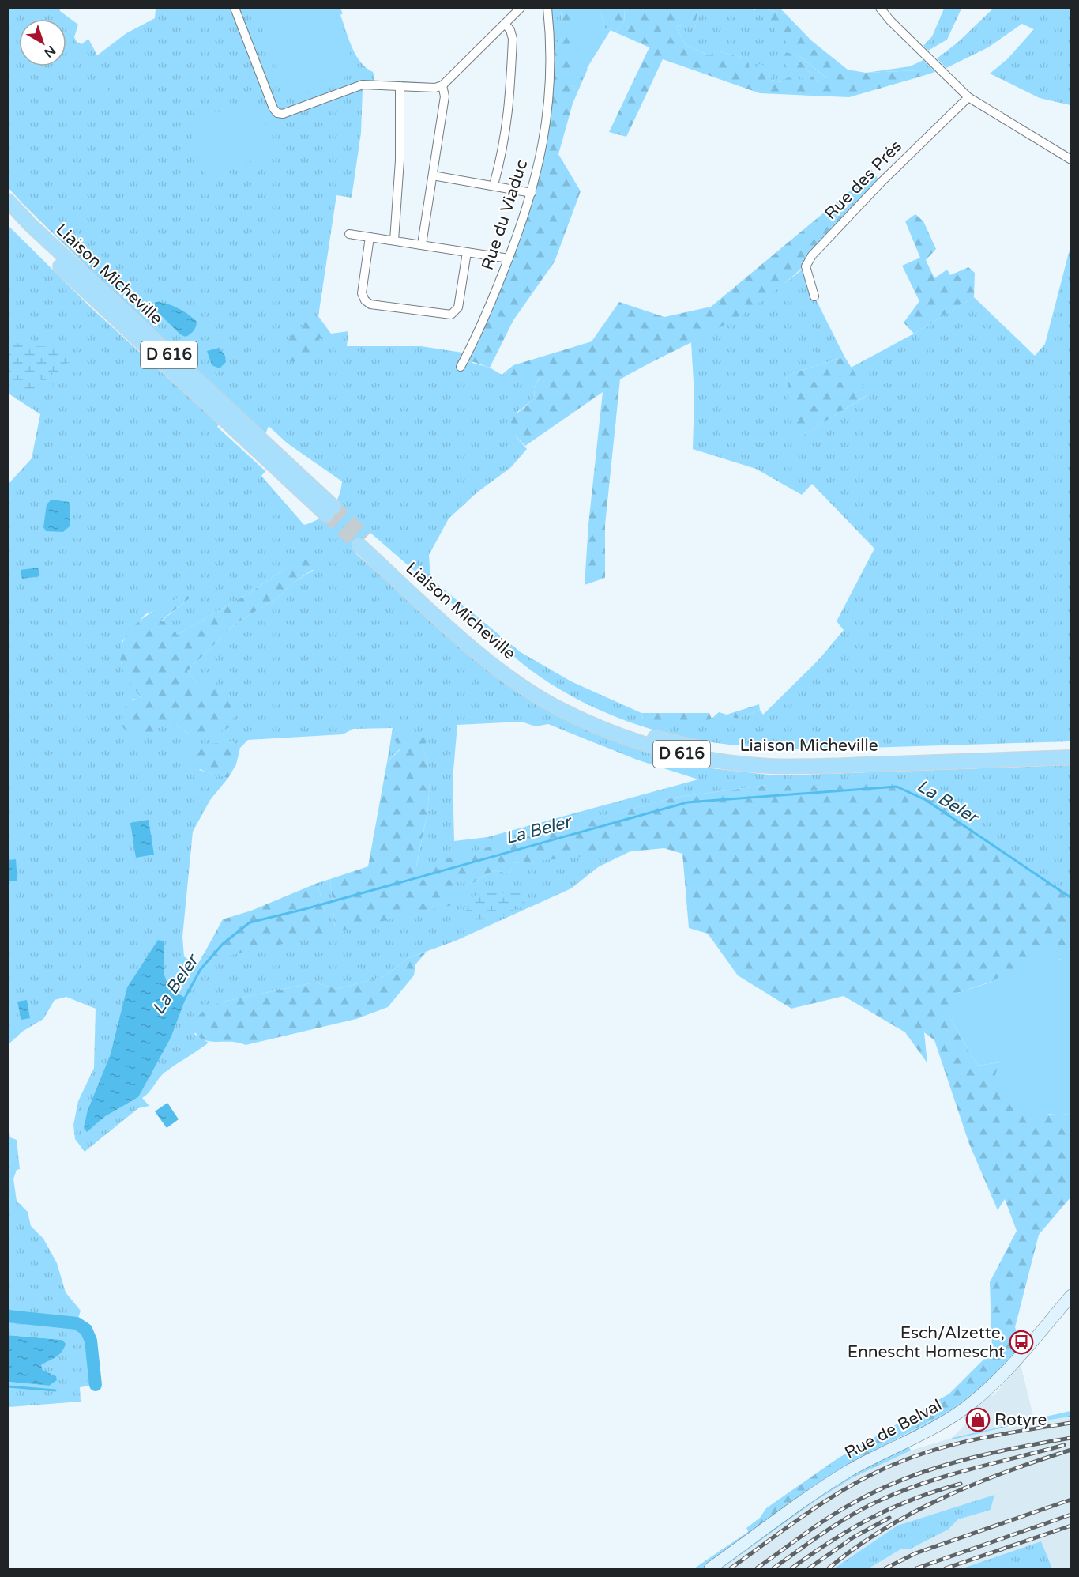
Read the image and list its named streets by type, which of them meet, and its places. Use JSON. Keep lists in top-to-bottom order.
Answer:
{
  "streets": {
    "highway": ["Liaison Micheville", "D 616"],
    "main road": ["Rue de Belval"],
    "street": ["Rue des Prés", "Rue du Viaduc"]
  },
  "water": ["La Beler"],
  "places": {
    "bus stop": ["Esch/Alzette, Ennescht Homescht"],
    "shop": ["Rotyre"]
  },
  "north": "bottom right"
}
